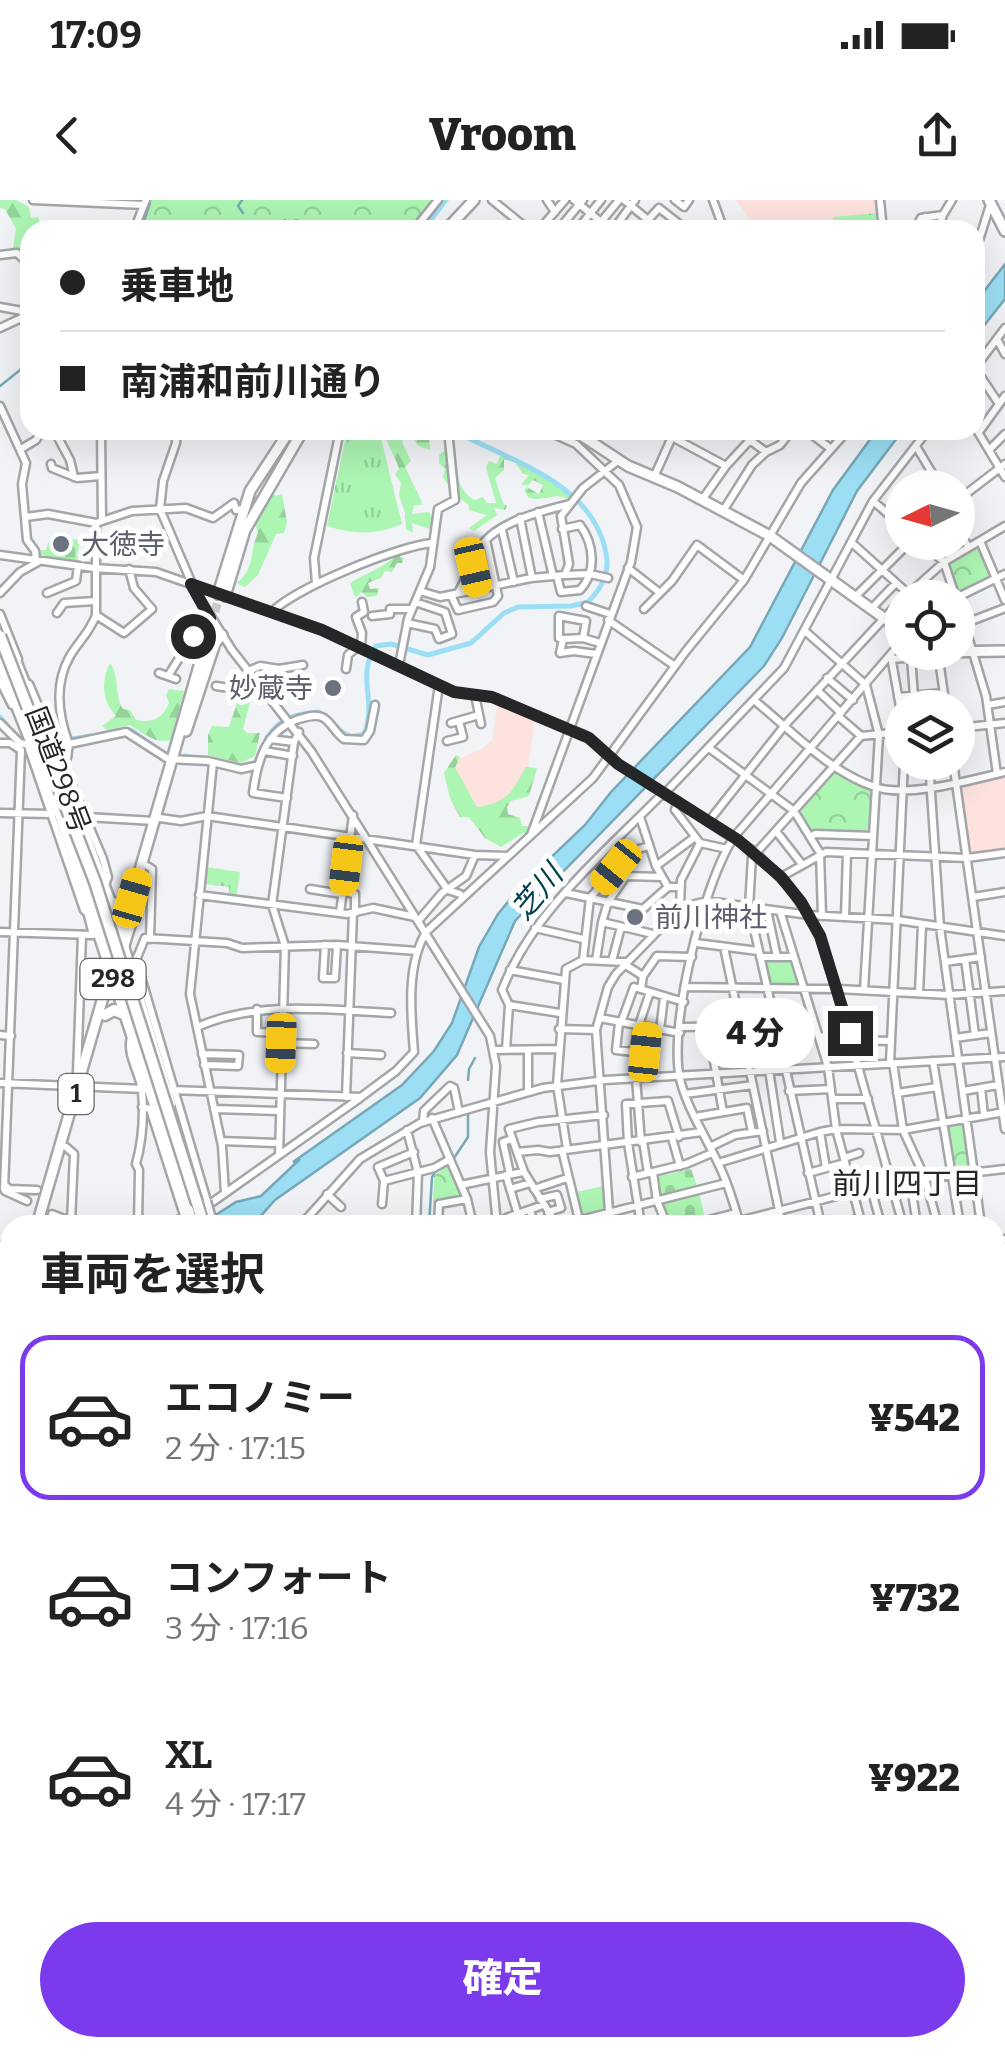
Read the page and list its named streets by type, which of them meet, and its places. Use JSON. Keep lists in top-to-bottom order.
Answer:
{
  "streets": {
    "highway": ["国道298号", "298"],
    "main road": ["1"]
  },
  "crossings": [
    ["国道298号", "298"],
    ["298", "1"]
  ],
  "districts": ["前川四丁目"],
  "water": ["芝川"],
  "places": ["大徳寺", "妙蔵寺", "前川神社"],
  "north": "left",
  "page": {
    "status": "17:09",
    "header": "Vroom",
    "banner": ["乗車地", "南浦和前川通り"],
    "bubble": "4 分",
    "heading": "車両を選択",
    "list": [
      {
        "name": "エコノミー",
        "note": "2 分 · 17:15",
        "value": "¥542"
      },
      {
        "name": "コンフォート",
        "note": "3 分 · 17:16",
        "value": "¥732"
      },
      {
        "name": "XL",
        "note": "4 分 · 17:17",
        "value": "¥922"
      }
    ],
    "buttons": "確定"
  }
}
